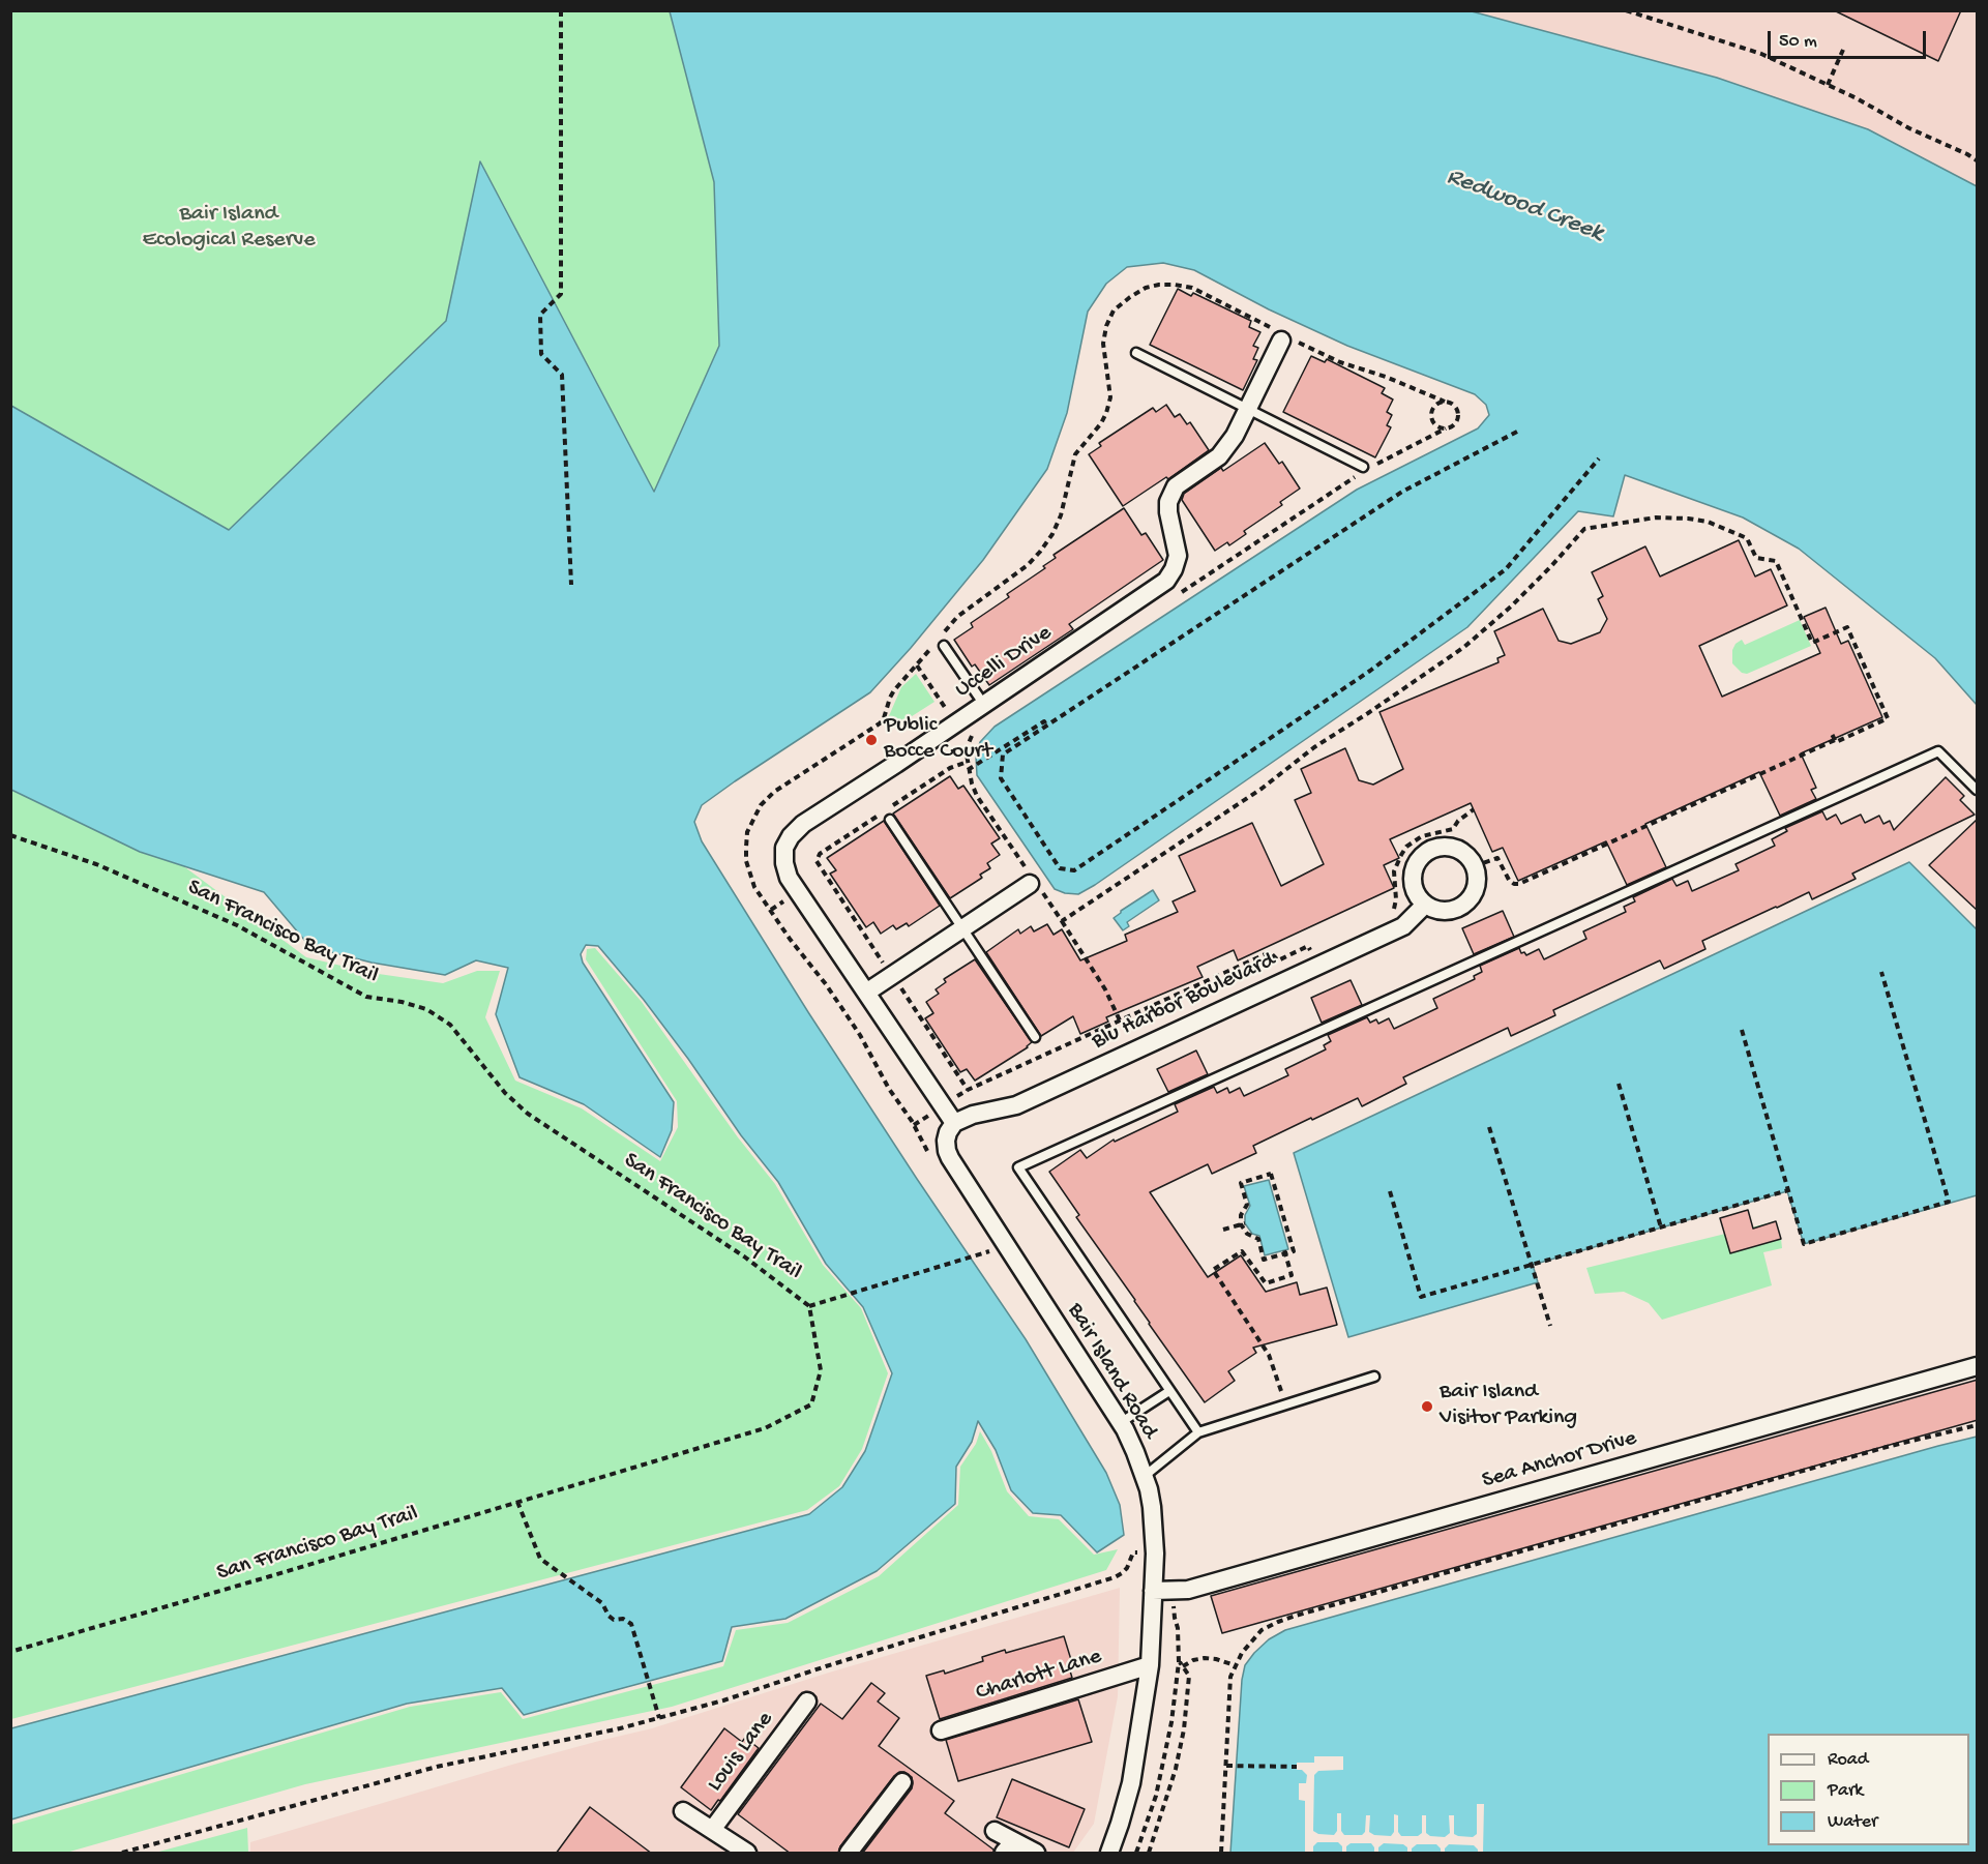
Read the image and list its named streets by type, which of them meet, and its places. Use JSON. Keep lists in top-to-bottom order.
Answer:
{
  "streets": {
    "street": [
      "Uccelli Drive",
      "Blu Harbor Boulevard",
      "Bair Island Road",
      "Sea Anchor Drive",
      "Charlott Lane",
      "Louis Lane"
    ],
    "path": ["San Francisco Bay Trail"]
  },
  "crossings": [
    ["Uccelli Drive", "Blu Harbor Boulevard"],
    ["Uccelli Drive", "Bair Island Road"],
    ["Blu Harbor Boulevard", "Bair Island Road"],
    ["Bair Island Road", "Sea Anchor Drive"],
    ["Bair Island Road", "Charlott Lane"]
  ],
  "water": ["Redwood Creek"],
  "parks": ["Bair Island Ecological Reserve"],
  "places": ["Public Bocce Court", "Bair Island Visitor Parking"],
  "legend": ["Road", "Park", "Water"],
  "scale_bar": "50 m"
}
